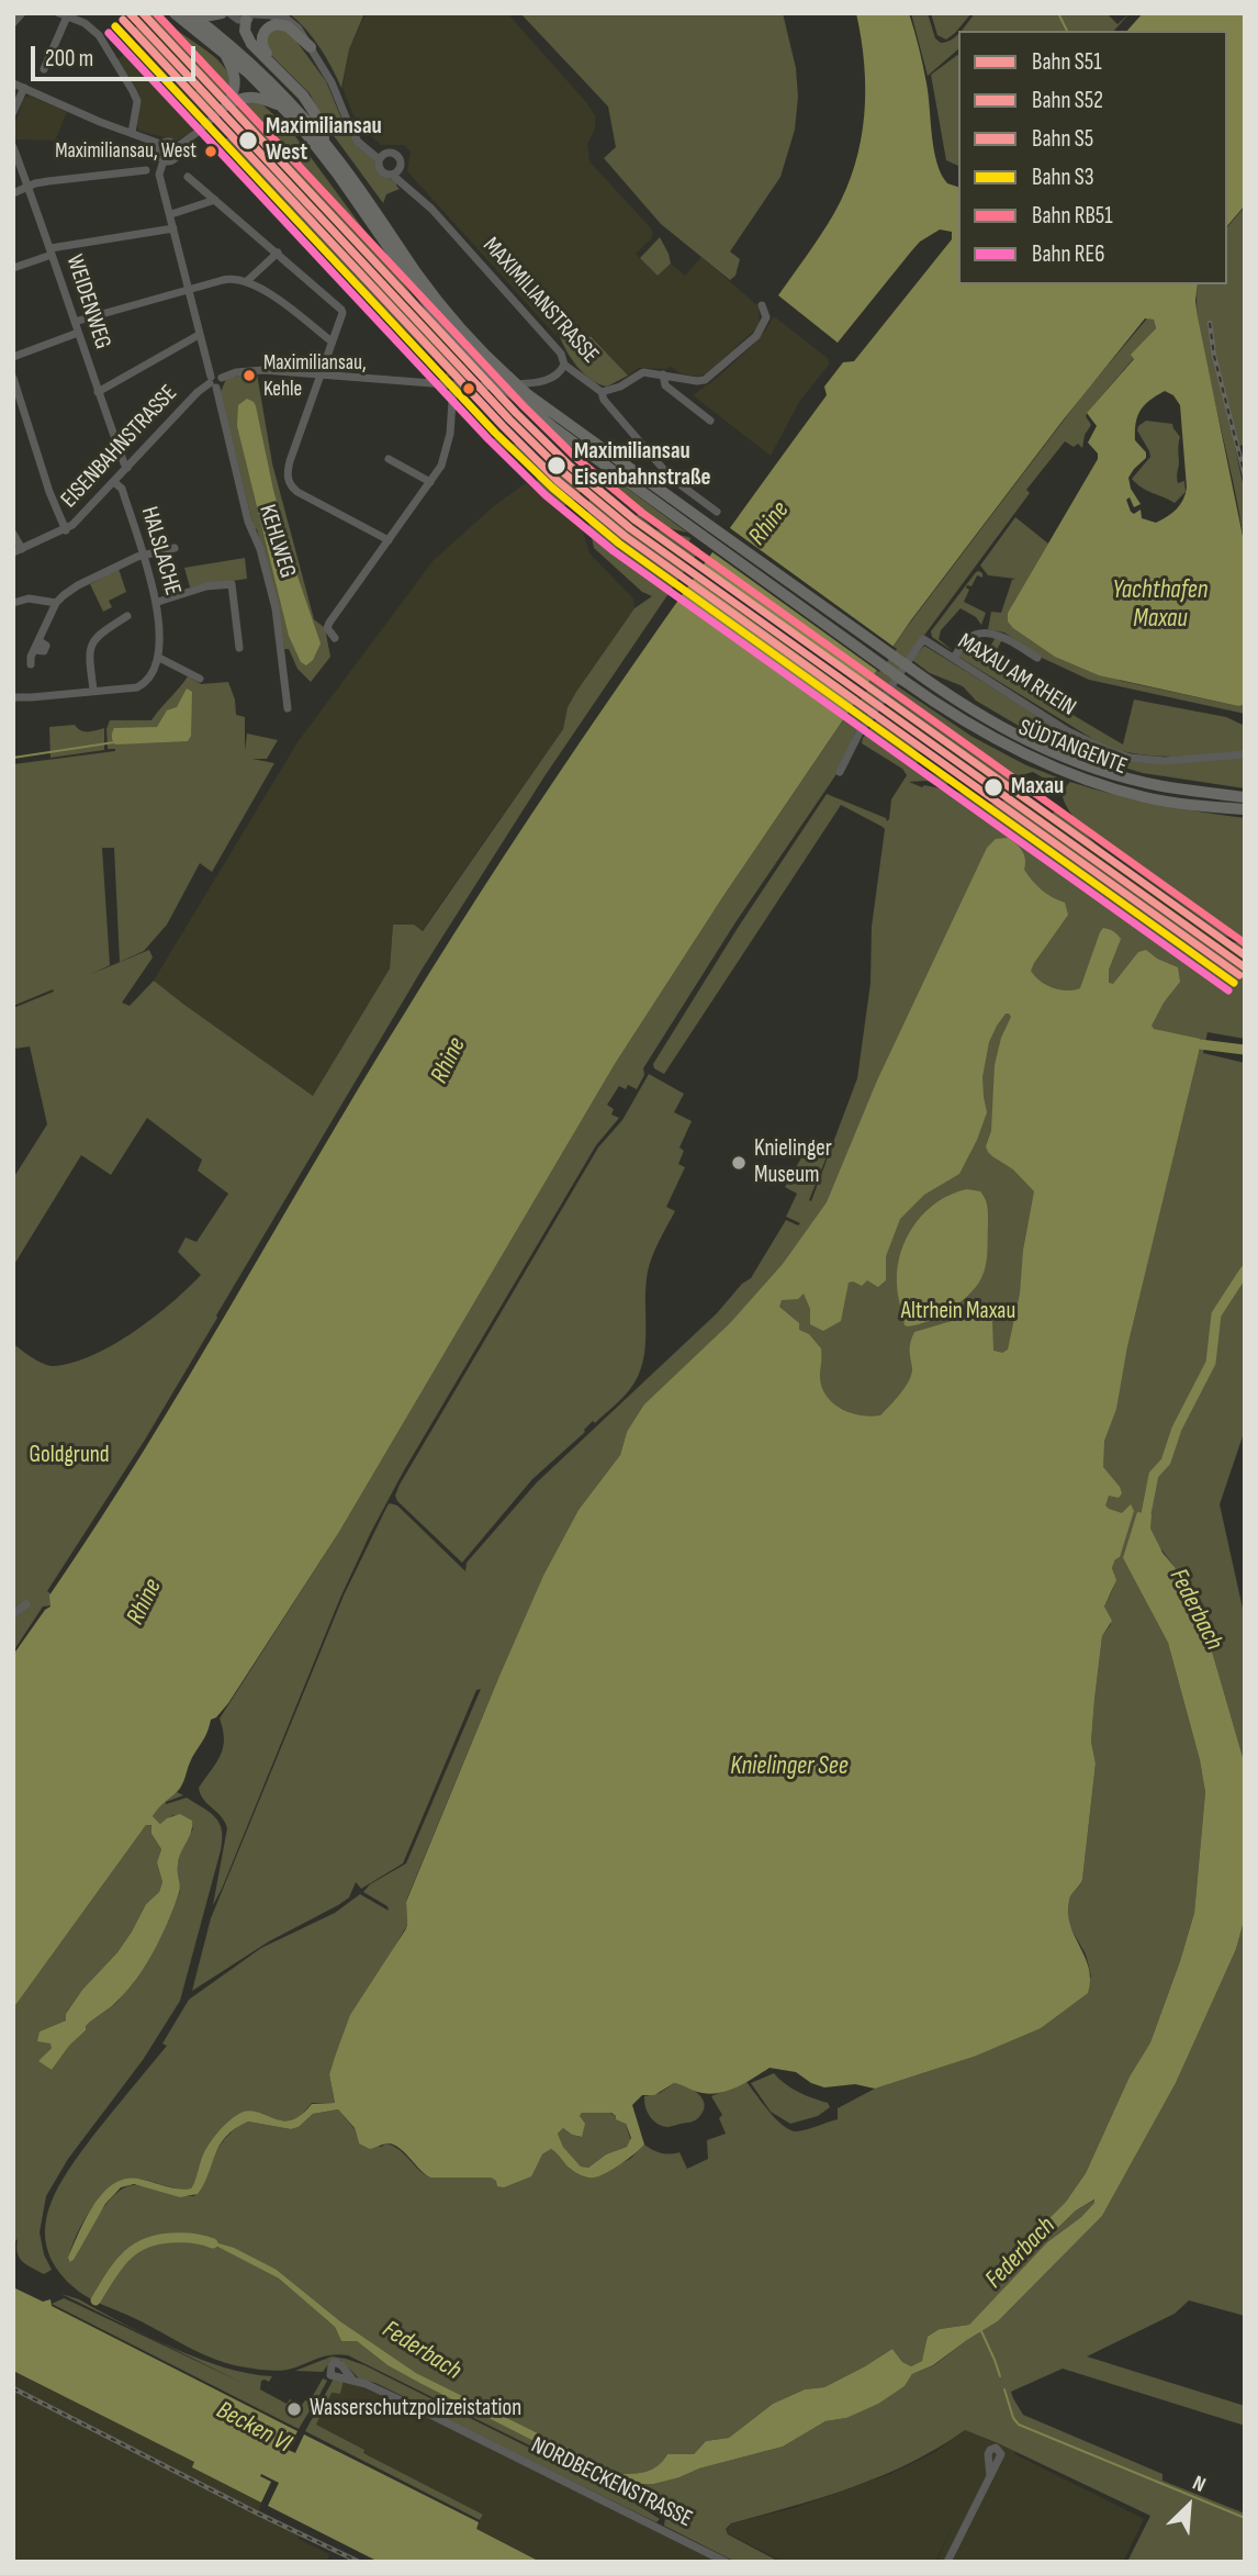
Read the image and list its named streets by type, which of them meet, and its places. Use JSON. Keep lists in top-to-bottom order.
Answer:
{
  "streets": {
    "highway": ["SÜDTANGENTE"],
    "street": [
      "MAXIMILIANSTRASSE",
      "WEIDENWEG",
      "EISENBAHNSTRASSE",
      "KEHLWEG",
      "HALSLACHE",
      "MAXAU AM RHEIN",
      "NORDBECKENSTRASSE"
    ]
  },
  "crossings": [
    ["WEIDENWEG", "EISENBAHNSTRASSE"],
    ["EISENBAHNSTRASSE", "KEHLWEG"],
    ["EISENBAHNSTRASSE", "HALSLACHE"]
  ],
  "water": [
    "Rhine",
    "Yachthafen Maxau",
    "Federbach",
    "Knielinger See",
    "Becken VI"
  ],
  "parks": ["Altrhein Maxau", "Goldgrund"],
  "places": [
    "Maximiliansau West",
    "Maximiliansau, West",
    "Maximiliansau, Kehle",
    "Maximiliansau Eisenbahnstraße",
    "Maxau",
    "Knielinger Museum",
    "Wasserschutzpolizeistation"
  ],
  "lines": [
    "rail line S51",
    "rail line S5",
    "rail line RB51",
    "rail line S52",
    "rail line S3",
    "rail line RE6"
  ],
  "legend": [
    "Bahn S51",
    "Bahn S52",
    "Bahn S5",
    "Bahn S3",
    "Bahn RB51",
    "Bahn RE6"
  ],
  "scale_bar": "200 m",
  "north": "top right"
}
